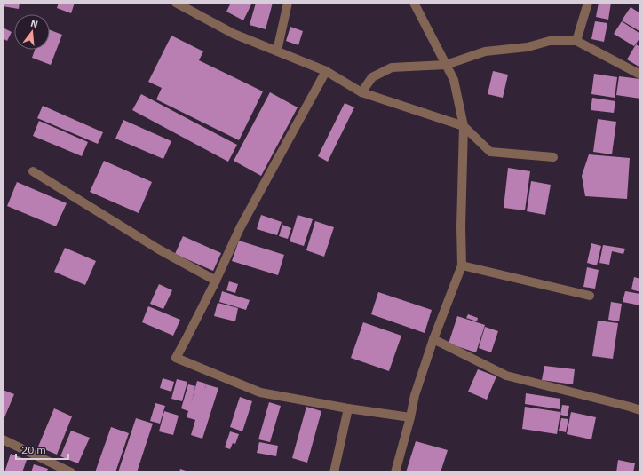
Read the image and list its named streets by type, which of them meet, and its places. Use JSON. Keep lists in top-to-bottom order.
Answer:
{
  "scale_bar": "20 m",
  "north": "top"
}
